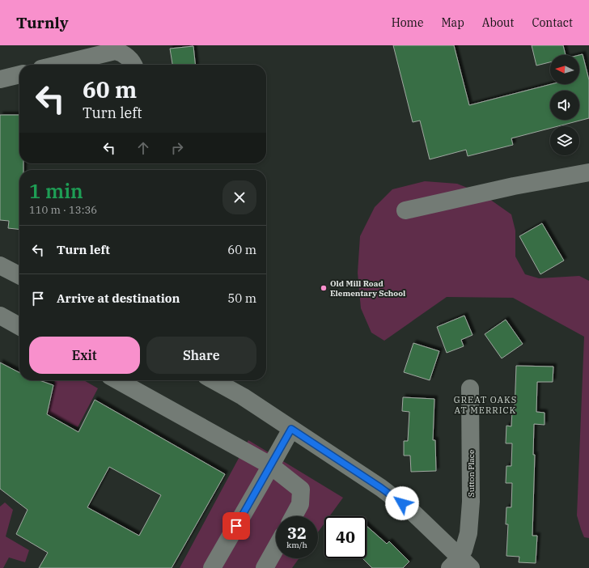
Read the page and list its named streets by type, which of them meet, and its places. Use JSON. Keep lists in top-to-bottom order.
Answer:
{
  "streets": {
    "street": ["Sutton Place"]
  },
  "districts": ["GREAT OAKS AT MERRICK"],
  "places": ["Old Mill Road Elementary School"],
  "north": "left",
  "page": {
    "header": "Turnly",
    "nav": [
      "Home",
      "Map",
      "About",
      "Contact"
    ],
    "turn": ["60 m", "Turn left"],
    "heading": ["1 min", "110 m · 13:36"],
    "list": [
      {
        "name": "Turn left",
        "value": "60 m"
      },
      {
        "name": "Arrive at destination",
        "value": "50 m"
      }
    ],
    "buttons": ["Exit", "Share"],
    "speed": "32 km/h",
    "limit": "40"
  }
}
